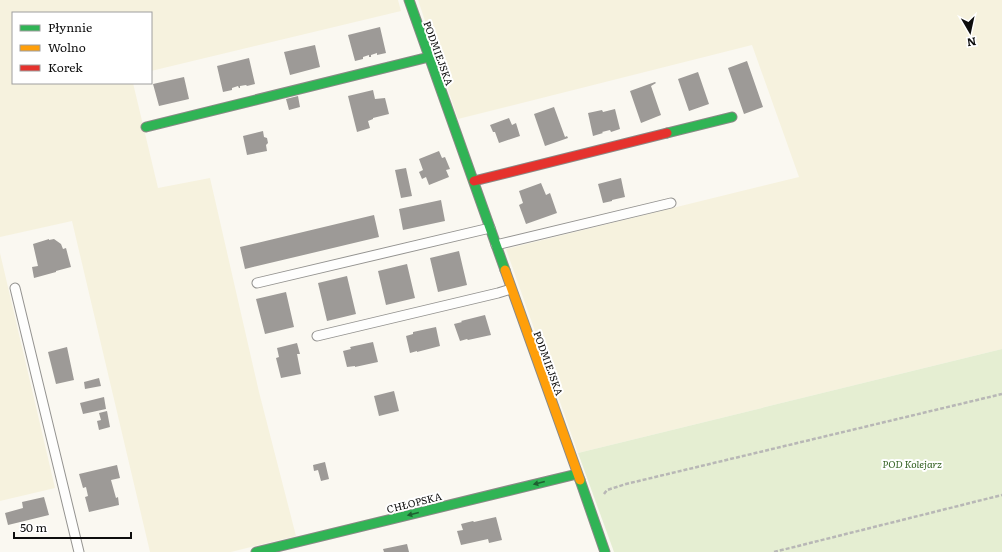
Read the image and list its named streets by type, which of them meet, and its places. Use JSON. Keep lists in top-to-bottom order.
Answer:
{
  "streets": {
    "street": ["PODMIEJSKA", "CHŁOPSKA"]
  },
  "crossings": [
    ["PODMIEJSKA", "CHŁOPSKA"]
  ],
  "one_way": ["CHŁOPSKA"],
  "parks": ["POD Kolejarz"],
  "legend": ["Płynnie", "Wolno", "Korek"],
  "scale_bar": "50 m",
  "north": "bottom"
}
